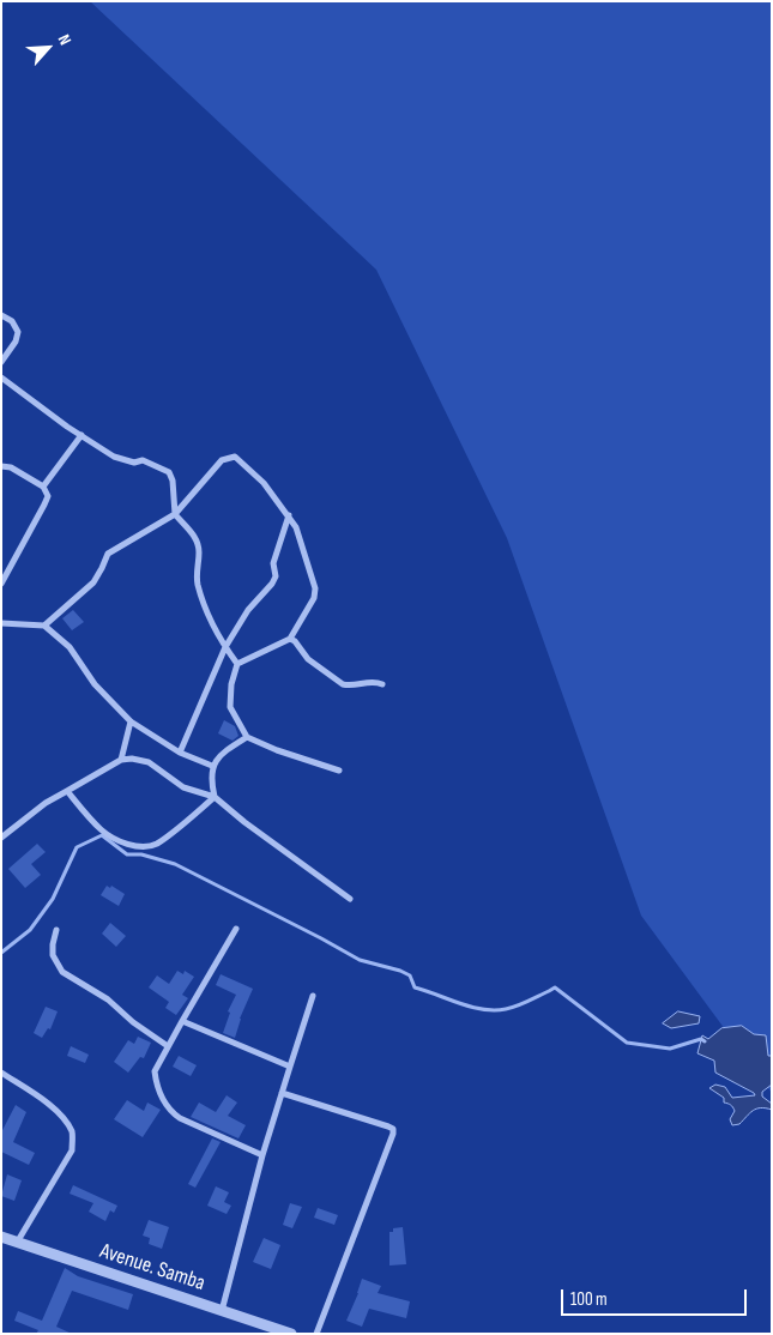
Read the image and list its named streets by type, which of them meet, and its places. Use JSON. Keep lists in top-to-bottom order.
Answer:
{
  "streets": {
    "street": ["Avenue. Samba"]
  },
  "scale_bar": "100 m",
  "north": "top right"
}
